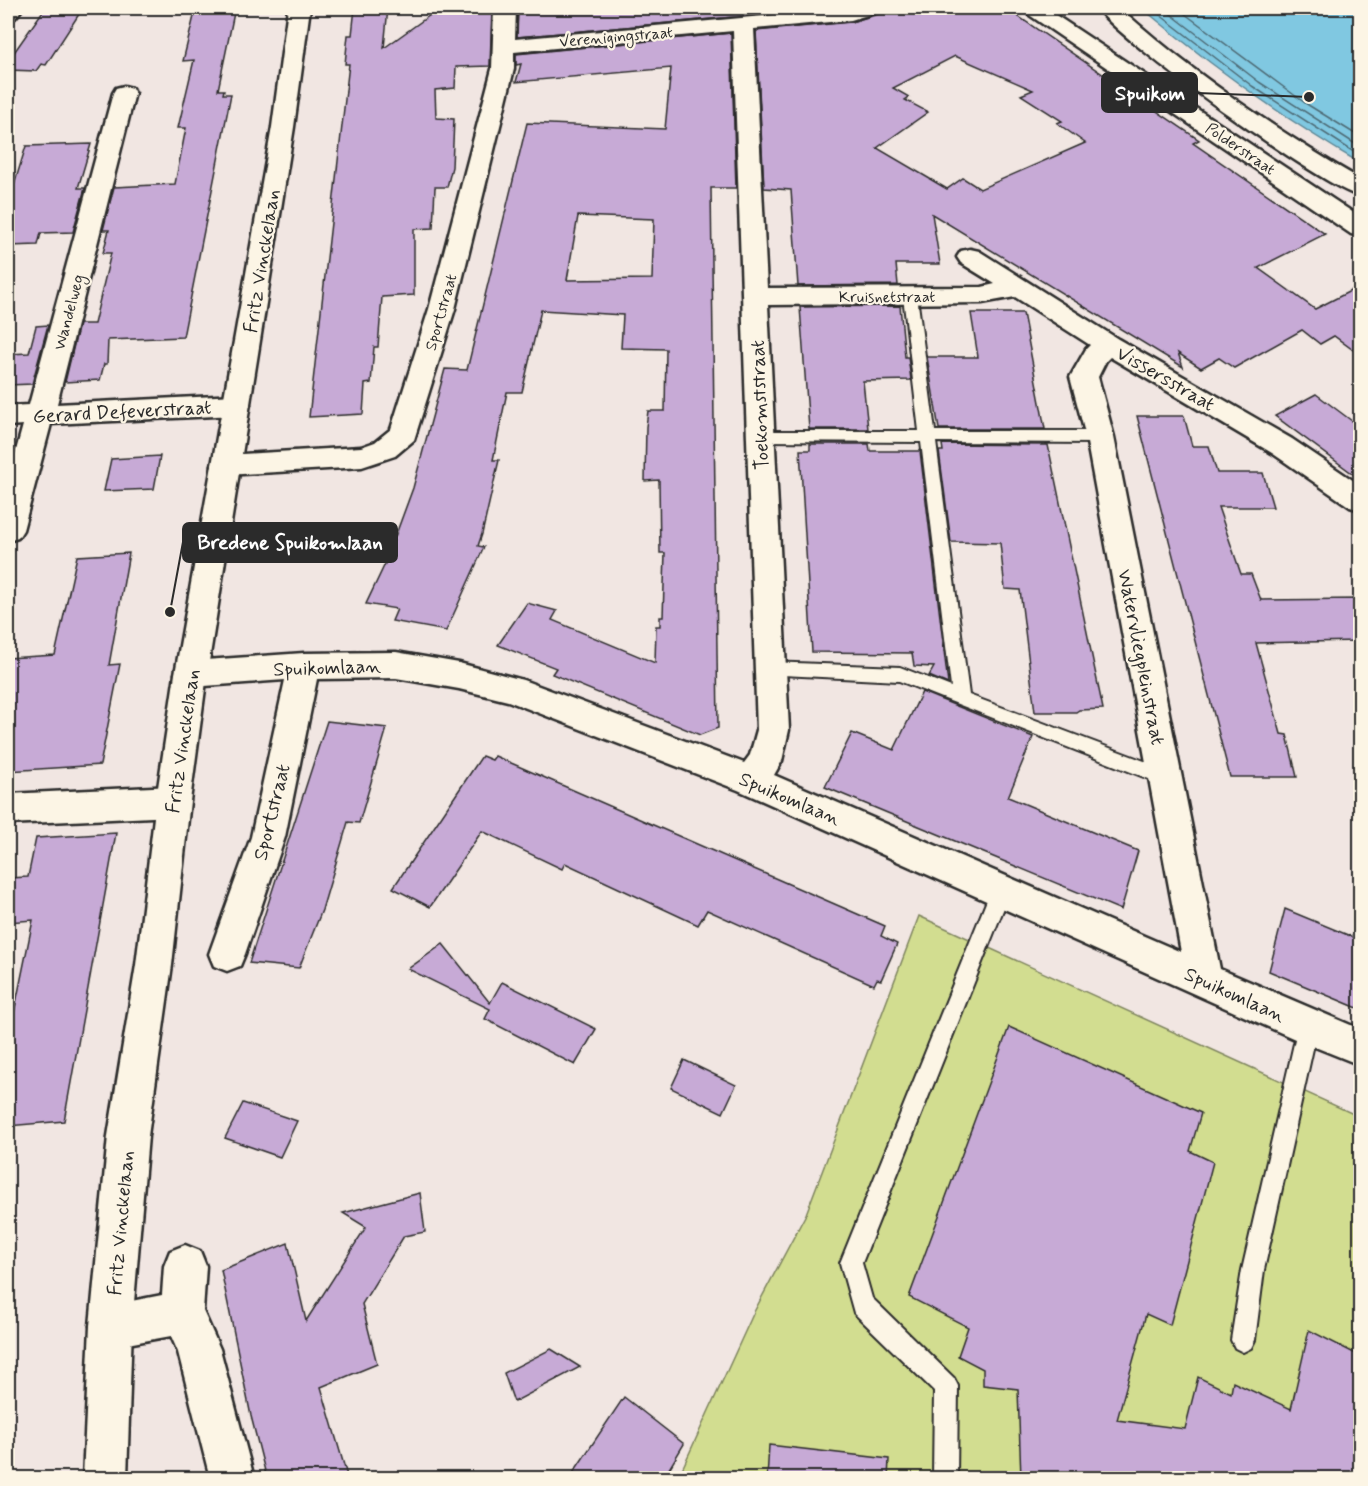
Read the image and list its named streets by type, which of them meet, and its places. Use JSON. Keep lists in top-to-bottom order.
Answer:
{
  "streets": {
    "street": [
      "Verenigingstraat",
      "Polderstraat",
      "Fritz Vinckelaan",
      "Kruisnetstraat",
      "Wandelweg",
      "Sportstraat",
      "Vissersstraat",
      "Toekomststraat",
      "Gerard Defeverstraat",
      "Watervliegpleinstraat",
      "Spuikomlaan"
    ]
  },
  "crossings": [
    ["Verenigingstraat", "Sportstraat"],
    ["Verenigingstraat", "Toekomststraat"],
    ["Fritz Vinckelaan", "Sportstraat"],
    ["Fritz Vinckelaan", "Gerard Defeverstraat"],
    ["Fritz Vinckelaan", "Spuikomlaan"],
    ["Kruisnetstraat", "Vissersstraat"],
    ["Kruisnetstraat", "Toekomststraat"],
    ["Wandelweg", "Gerard Defeverstraat"],
    ["Sportstraat", "Spuikomlaan"],
    ["Vissersstraat", "Watervliegpleinstraat"],
    ["Toekomststraat", "Spuikomlaan"],
    ["Watervliegpleinstraat", "Spuikomlaan"]
  ],
  "places": ["Spuikom", "Bredene Spuikomlaan"]
}
